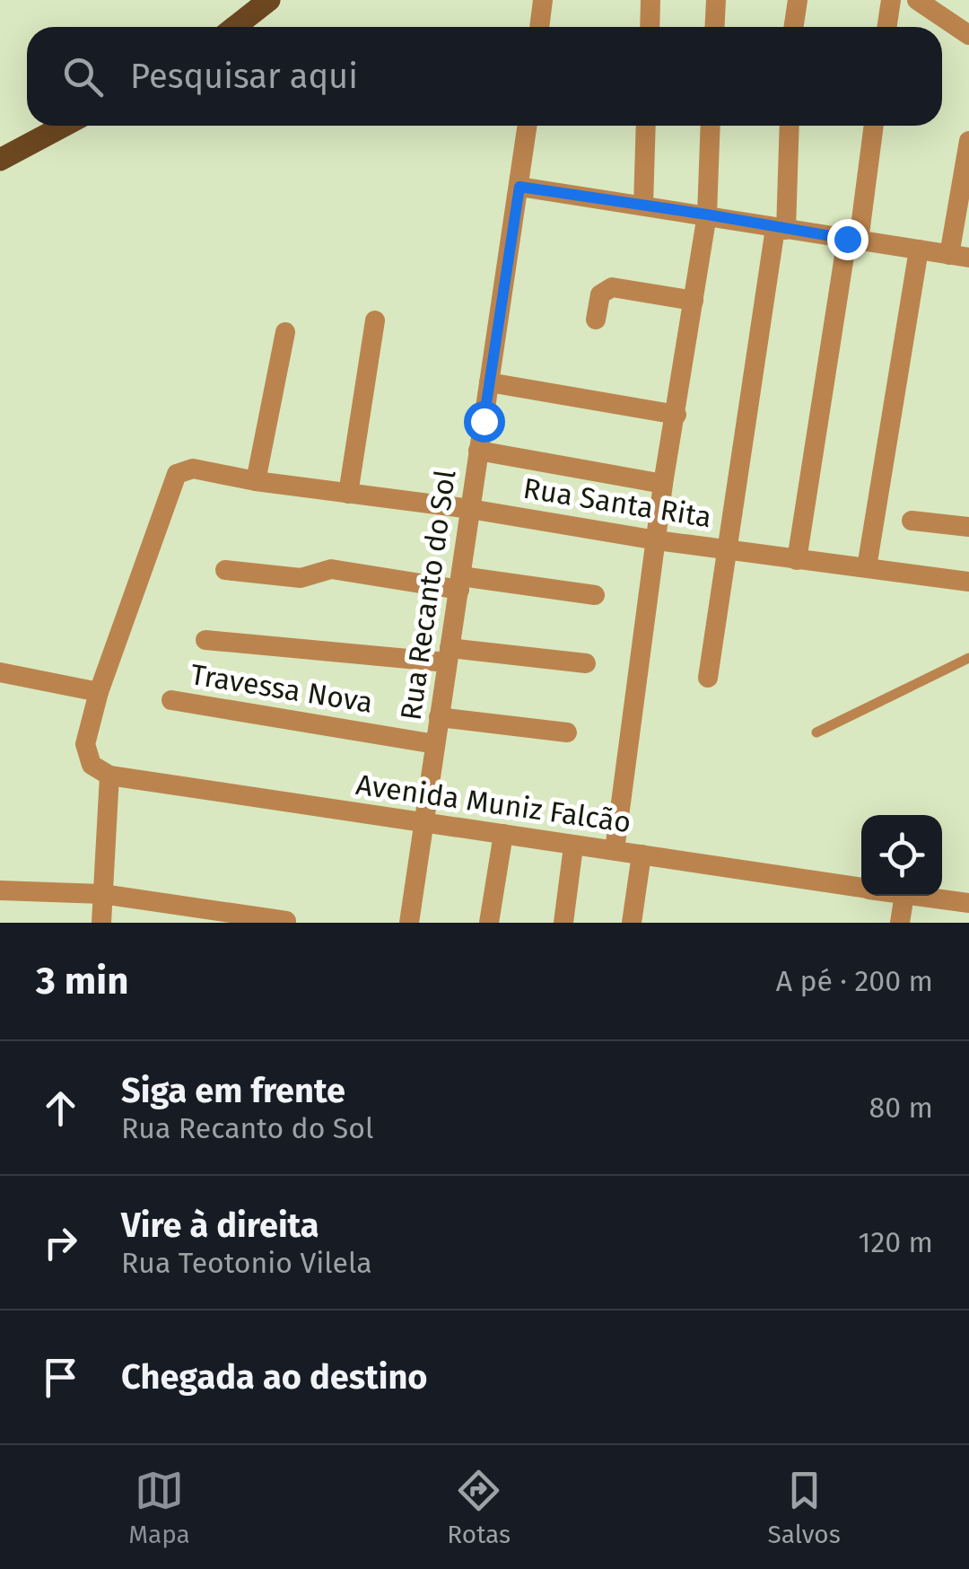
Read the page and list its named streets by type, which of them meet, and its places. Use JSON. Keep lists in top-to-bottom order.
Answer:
{
  "streets": {
    "street": [
      "Rua Santa Rita",
      "Rua Recanto do Sol",
      "Travessa Nova",
      "Avenida Muniz Falcão"
    ]
  },
  "crossings": [
    ["Rua Santa Rita", "Rua Recanto do Sol"],
    ["Rua Recanto do Sol", "Travessa Nova"],
    ["Rua Recanto do Sol", "Avenida Muniz Falcão"]
  ],
  "page": {
    "search": "Pesquisar aqui",
    "heading": ["3 min", "A pé · 200 m"],
    "list": [
      ["Siga em frente", "Rua Recanto do Sol", "80 m"],
      ["Vire à direita", "Rua Teotonio Vilela", "120 m"],
      "Chegada ao destino"
    ],
    "nav": ["Mapa", "Rotas", "Salvos"]
  }
}
